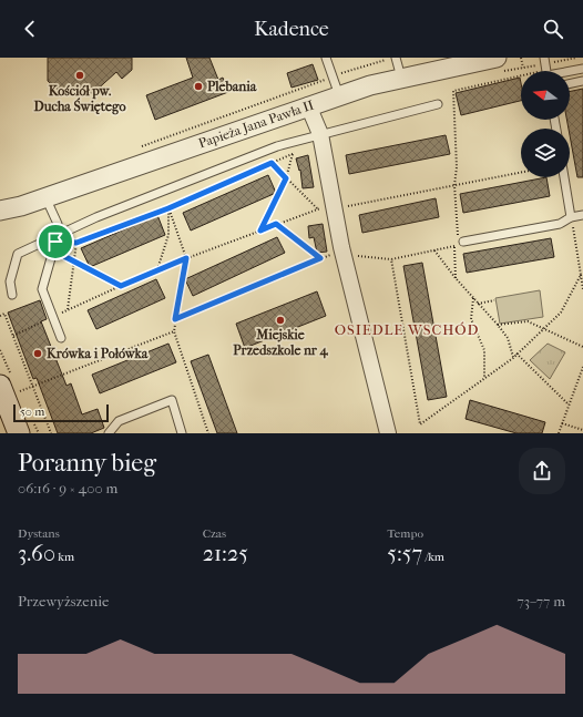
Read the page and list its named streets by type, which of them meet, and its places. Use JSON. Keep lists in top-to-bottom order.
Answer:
{
  "streets": {
    "street": ["Papieża Jana Pawła II"]
  },
  "districts": ["OSIEDLE WSCHÓD"],
  "places": [
    "Kościół pw. Ducha Świętego",
    "Plebania",
    "Miejskie Przedszkole nr 4",
    "Krówka i Połówka"
  ],
  "scale_bar": "50 m",
  "north": "left",
  "page": {
    "header": "Kadence",
    "scale": "50 m",
    "heading": ["Poranny bieg", "06:16 · 9 × 400 m"],
    "stats": [
      ["Dystans", "3.60 km"],
      ["Czas", "21:25"],
      ["Tempo", "5:57 /km"]
    ],
    "chart": ["Przewyższenie", "73–77 m"]
  }
}
